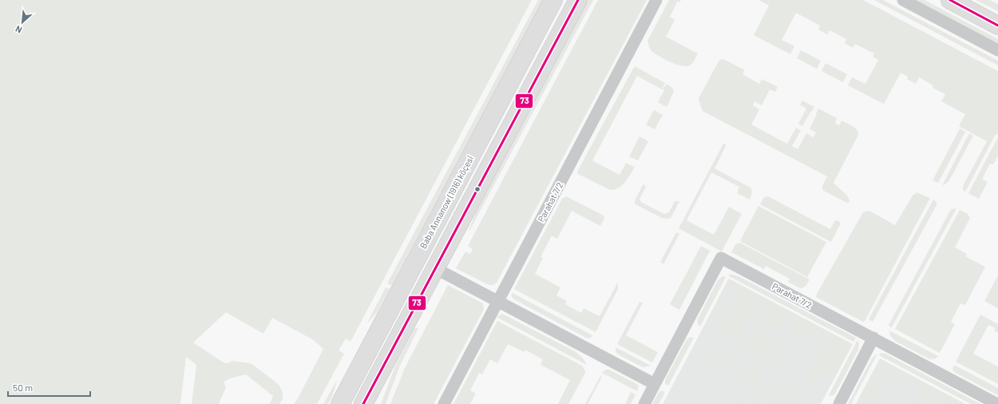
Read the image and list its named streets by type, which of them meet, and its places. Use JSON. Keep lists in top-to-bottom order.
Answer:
{
  "streets": {
    "main road": ["Baba Annanow (1916) köçesi"],
    "street": ["Parahat 7/2"]
  },
  "lines": ["transit line 73"],
  "scale_bar": "50 m",
  "north": "bottom left"
}
